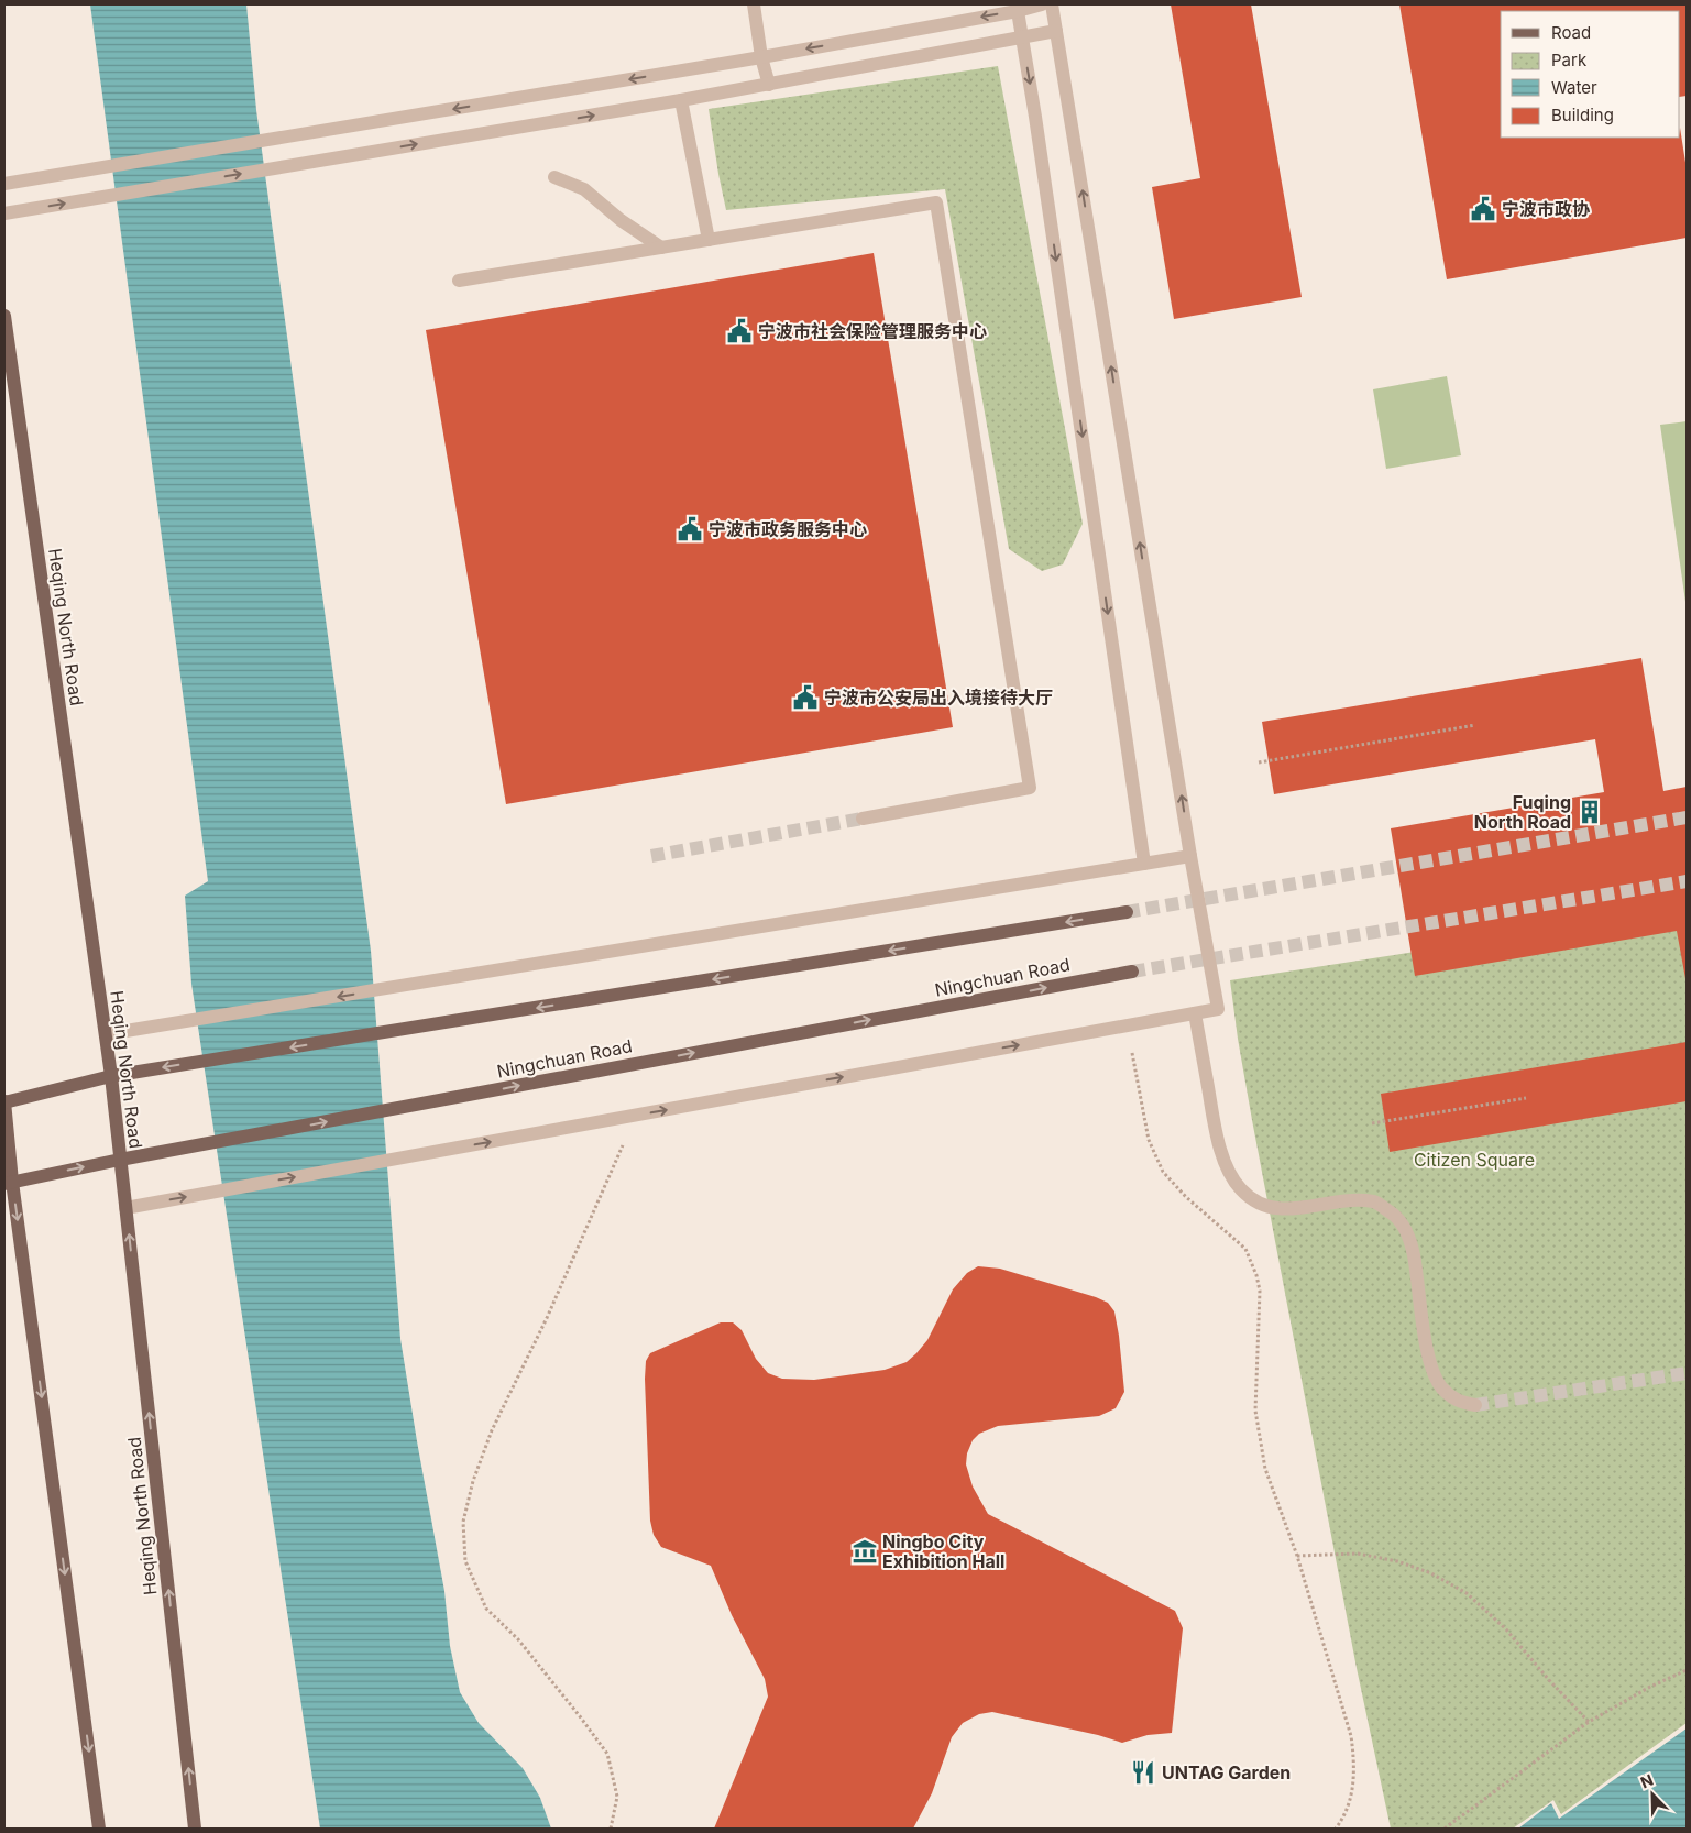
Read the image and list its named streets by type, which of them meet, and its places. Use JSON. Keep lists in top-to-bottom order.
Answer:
{
  "streets": {
    "main road": ["Heqing North Road", "Ningchuan Road"]
  },
  "crossings": [
    ["Heqing North Road", "Ningchuan Road"]
  ],
  "parks": ["Citizen Square"],
  "places": {
    "public building": [
      "宁波市政协",
      "宁波市社会保险管理服务中心",
      "宁波市政务服务中心",
      "宁波市公安局出入境接待大厅"
    ],
    "building": ["Fuqing North Road"],
    "museum": ["Ningbo City Exhibition Hall"],
    "restaurant": ["UNTAG Garden"]
  },
  "legend": [
    "Road",
    "Park",
    "Water",
    "Building"
  ],
  "north": "top left"
}
